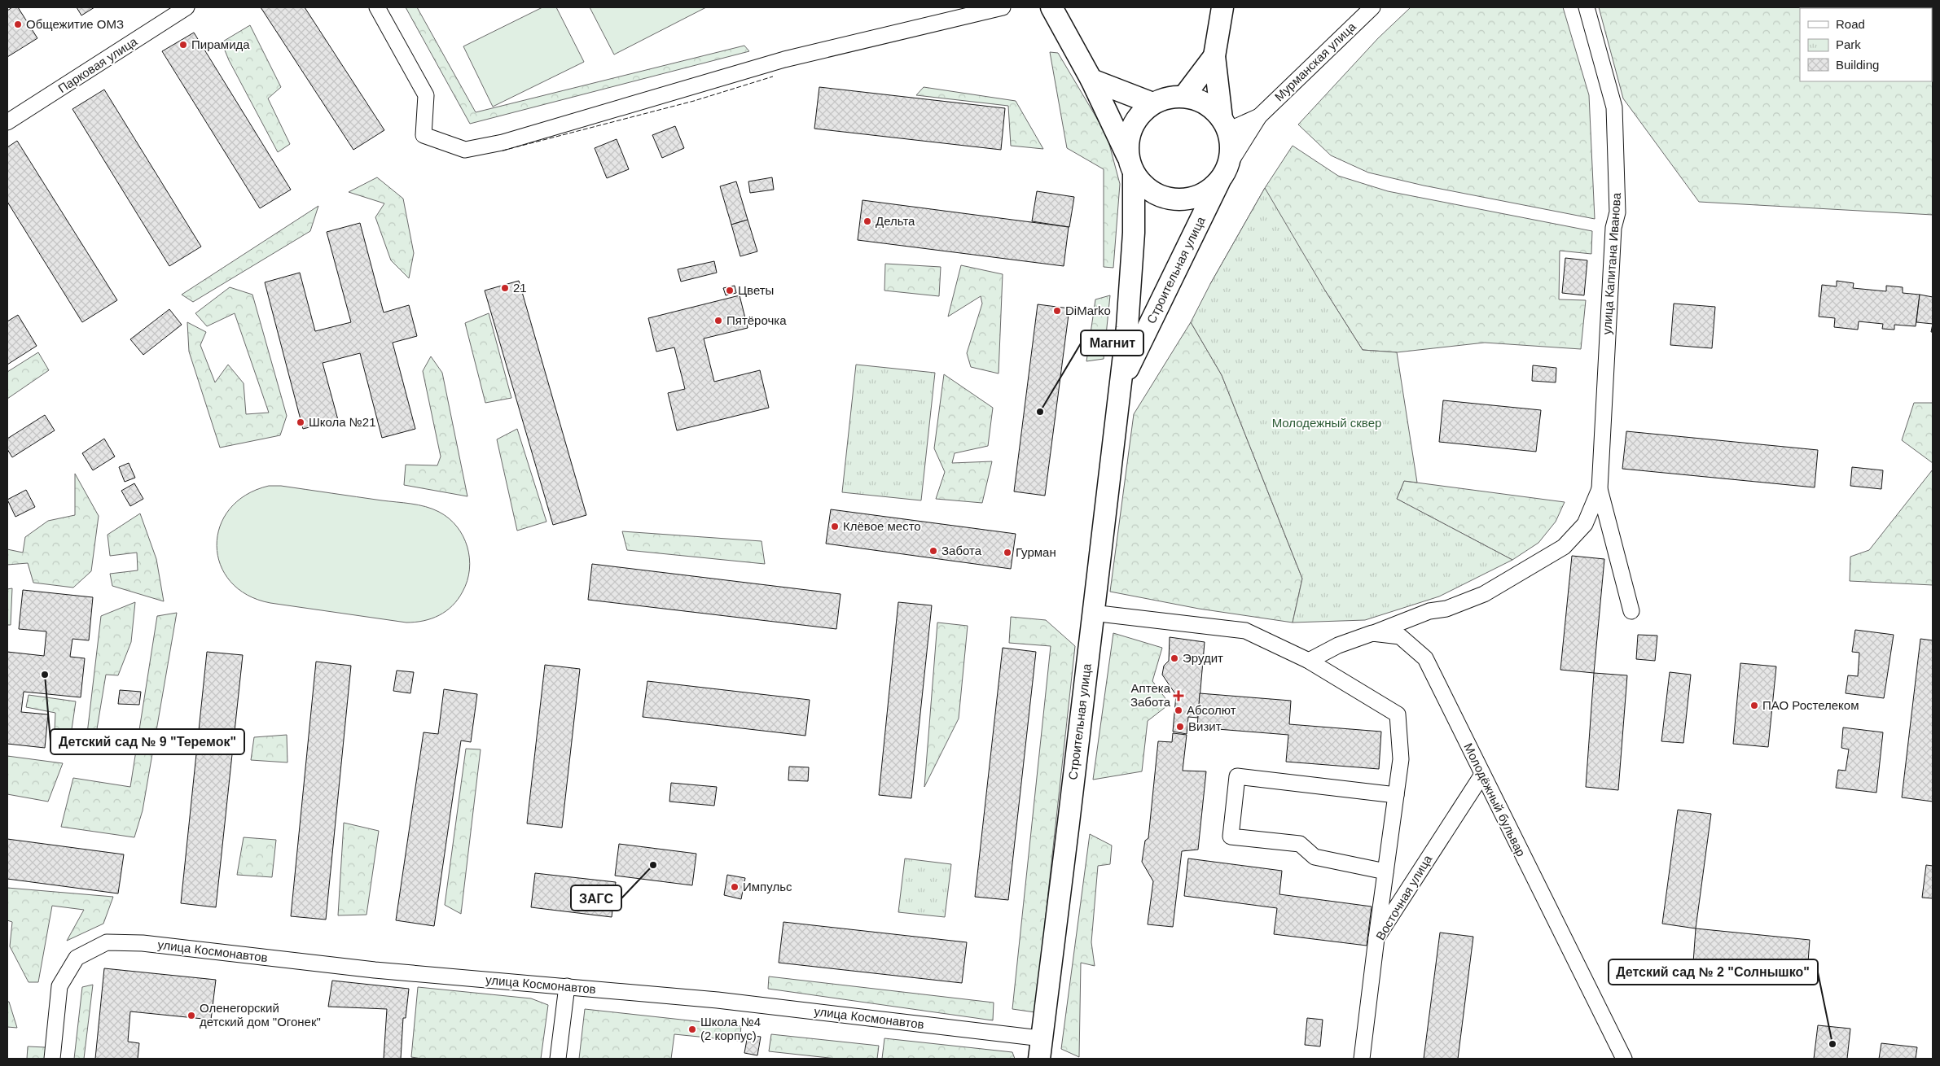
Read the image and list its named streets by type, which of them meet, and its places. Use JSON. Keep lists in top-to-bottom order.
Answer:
{
  "streets": {
    "street": [
      "Мурманская улица",
      "Парковая улица",
      "улица Капитана Иванова",
      "Строительная улица",
      "Молодёжный бульвар",
      "Восточная улица",
      "улица Космонавтов"
    ]
  },
  "crossings": [
    ["Строительная улица", "улица Космонавтов"],
    ["Молодёжный бульвар", "Восточная улица"]
  ],
  "parks": ["Молодежный сквер"],
  "places": {
    "other": [
      "Общежитие ОМЗ",
      "Пирамида",
      "Дельта",
      "21",
      "Цветы",
      "DiMarko",
      "Пятёрочка",
      "Магнит",
      "Школа №21",
      "Клёвое место",
      "Забота",
      "Гурман",
      "Эрудит",
      "Детский сад № 9 \"Теремок\"",
      "ПАО Ростелеком",
      "Абсолют",
      "Визит",
      "ЗАГС",
      "Импульс",
      "Оленегорский детский дом \"Огонек\"",
      "Школа №4 (2 корпус)",
      "Детский сад № 2 \"Солнышко\""
    ],
    "health": ["Аптека Забота"]
  },
  "legend": ["Road", "Park", "Building"]
}
